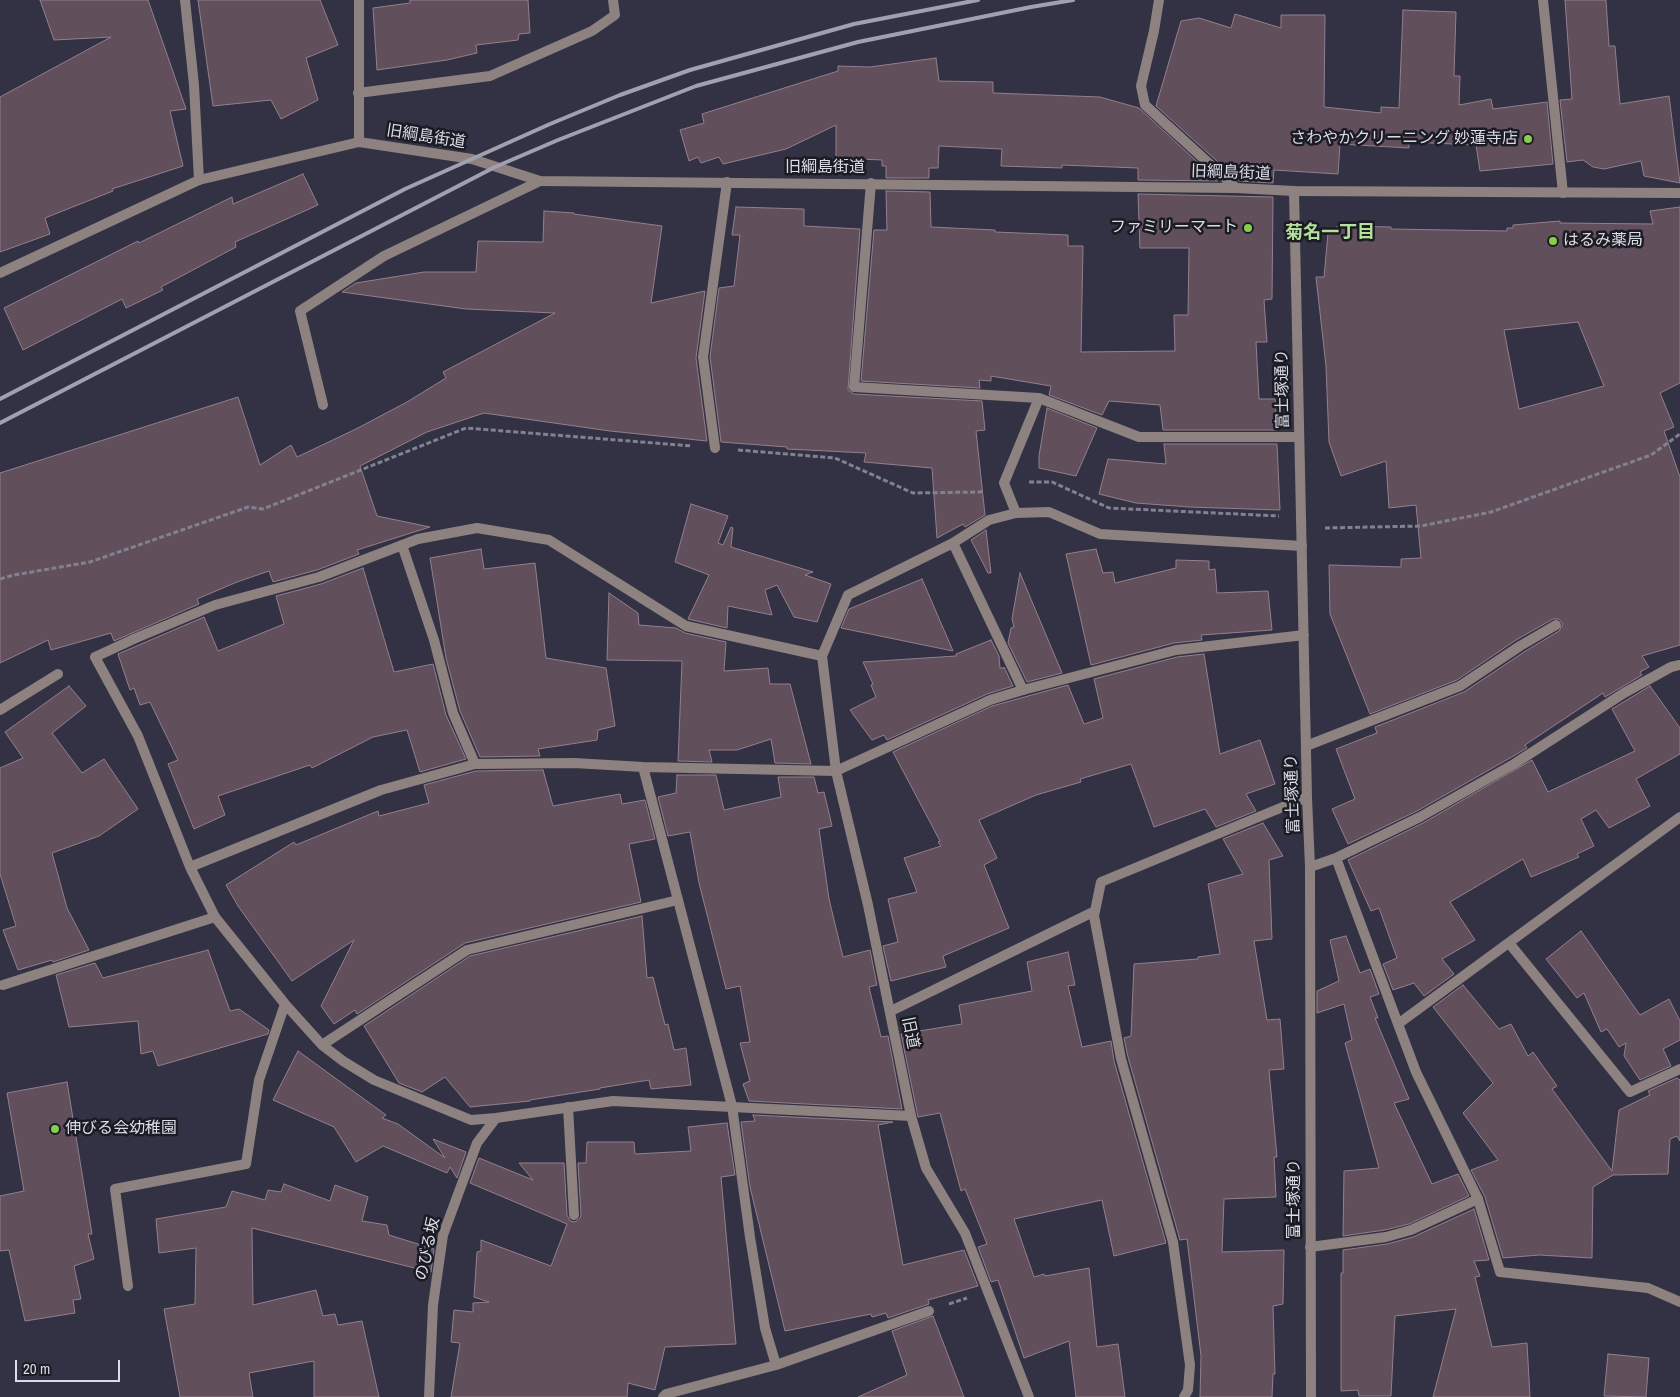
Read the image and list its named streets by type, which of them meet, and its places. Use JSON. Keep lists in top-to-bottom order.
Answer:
{
  "streets": {
    "street": [
      "旧綱島街道",
      "富士塚通り",
      "旧道",
      "のびる坂"
    ]
  },
  "crossings": [
    ["旧綱島街道", "富士塚通り"]
  ],
  "districts": ["菊名一丁目"],
  "places": [
    "さわやかクリーニング 妙蓮寺店",
    "ファミリーマート",
    "はるみ薬局",
    "伸びる会幼稚園"
  ],
  "scale_bar": "20 m"
}
